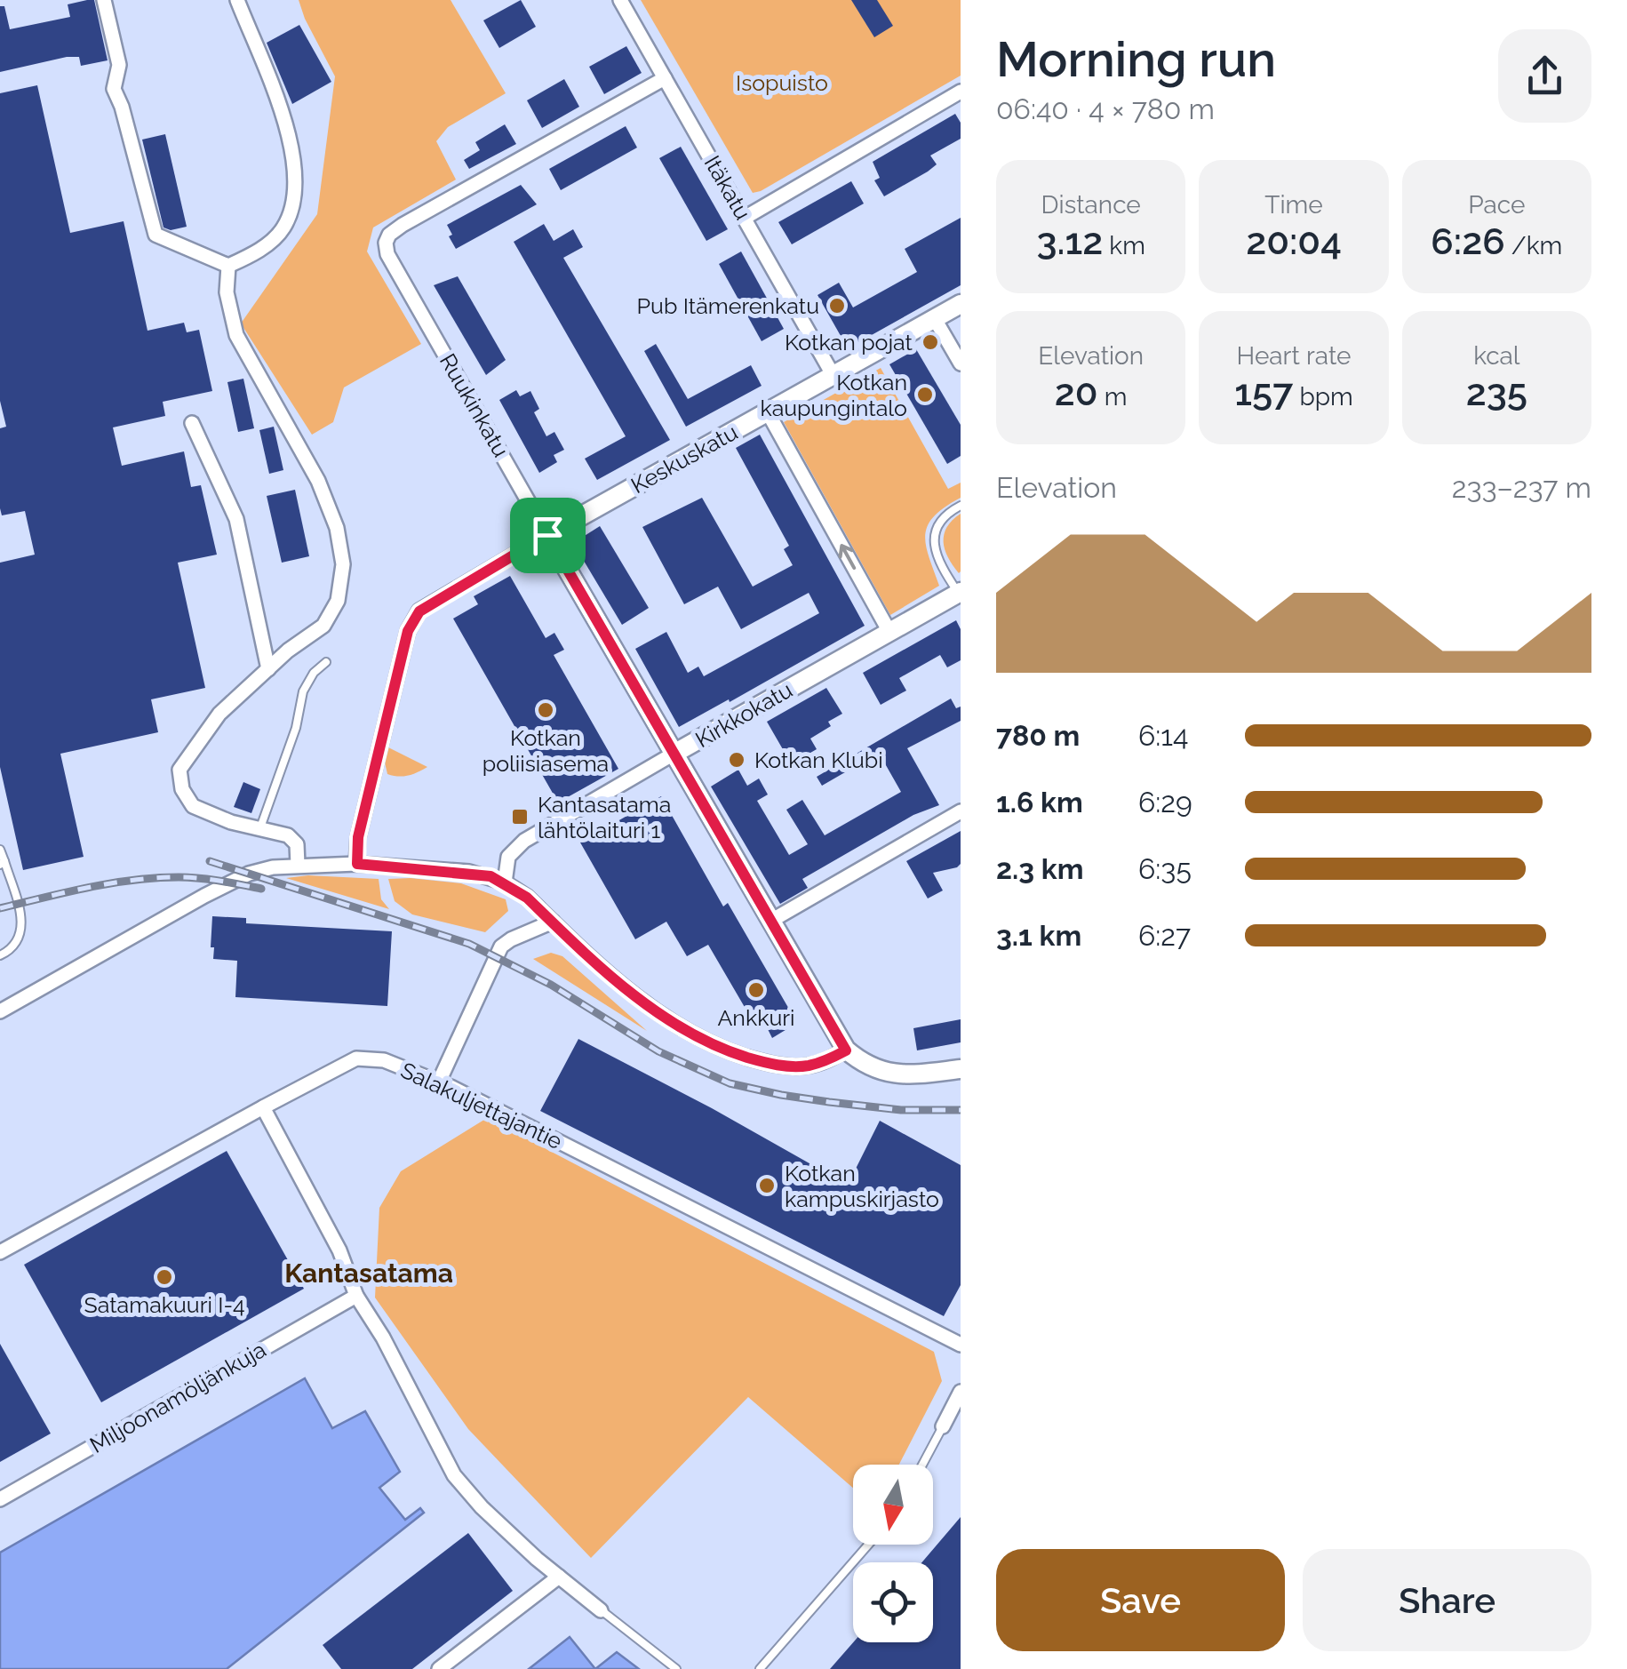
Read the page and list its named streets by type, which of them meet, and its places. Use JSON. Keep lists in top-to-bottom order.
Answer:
{
  "streets": {
    "main road": ["Ruukinkatu", "Keskuskatu", "Kirkkokatu"],
    "street": ["Itäkatu", "Salakuljettajantie", "Miljoonamöljänkuja"]
  },
  "crossings": [
    ["Itäkatu", "Ruukinkatu"],
    ["Itäkatu", "Keskuskatu"],
    ["Ruukinkatu", "Keskuskatu"],
    ["Ruukinkatu", "Kirkkokatu"]
  ],
  "districts": ["Kantasatama"],
  "parks": ["Isopuisto"],
  "places": {
    "other": [
      "Pub Itämerenkatu",
      "Kotkan pojat",
      "Kotkan kaupungintalo",
      "Kotkan poliisiasema",
      "Kotkan Klubi",
      "Ankkuri",
      "Kotkan kampuskirjasto",
      "Satamakuuri I-4"
    ],
    "transit": ["Kantasatama lähtölaituri 1"]
  },
  "north": "bottom",
  "page": {
    "heading": ["Morning run", "06:40 · 4 × 780 m"],
    "stats": [
      ["Distance", "3.12 km"],
      ["Time", "20:04"],
      ["Pace", "6:26 /km"],
      ["Elevation", "20 m"],
      ["Heart rate", "157 bpm"],
      ["kcal", "235"]
    ],
    "chart": ["Elevation", "233–237 m"],
    "list": [
      {
        "name": "780 m",
        "note": "6:14"
      },
      {
        "name": "1.6 km",
        "note": "6:29"
      },
      {
        "name": "2.3 km",
        "note": "6:35"
      },
      {
        "name": "3.1 km",
        "note": "6:27"
      }
    ],
    "buttons": ["Save", "Share"]
  }
}
